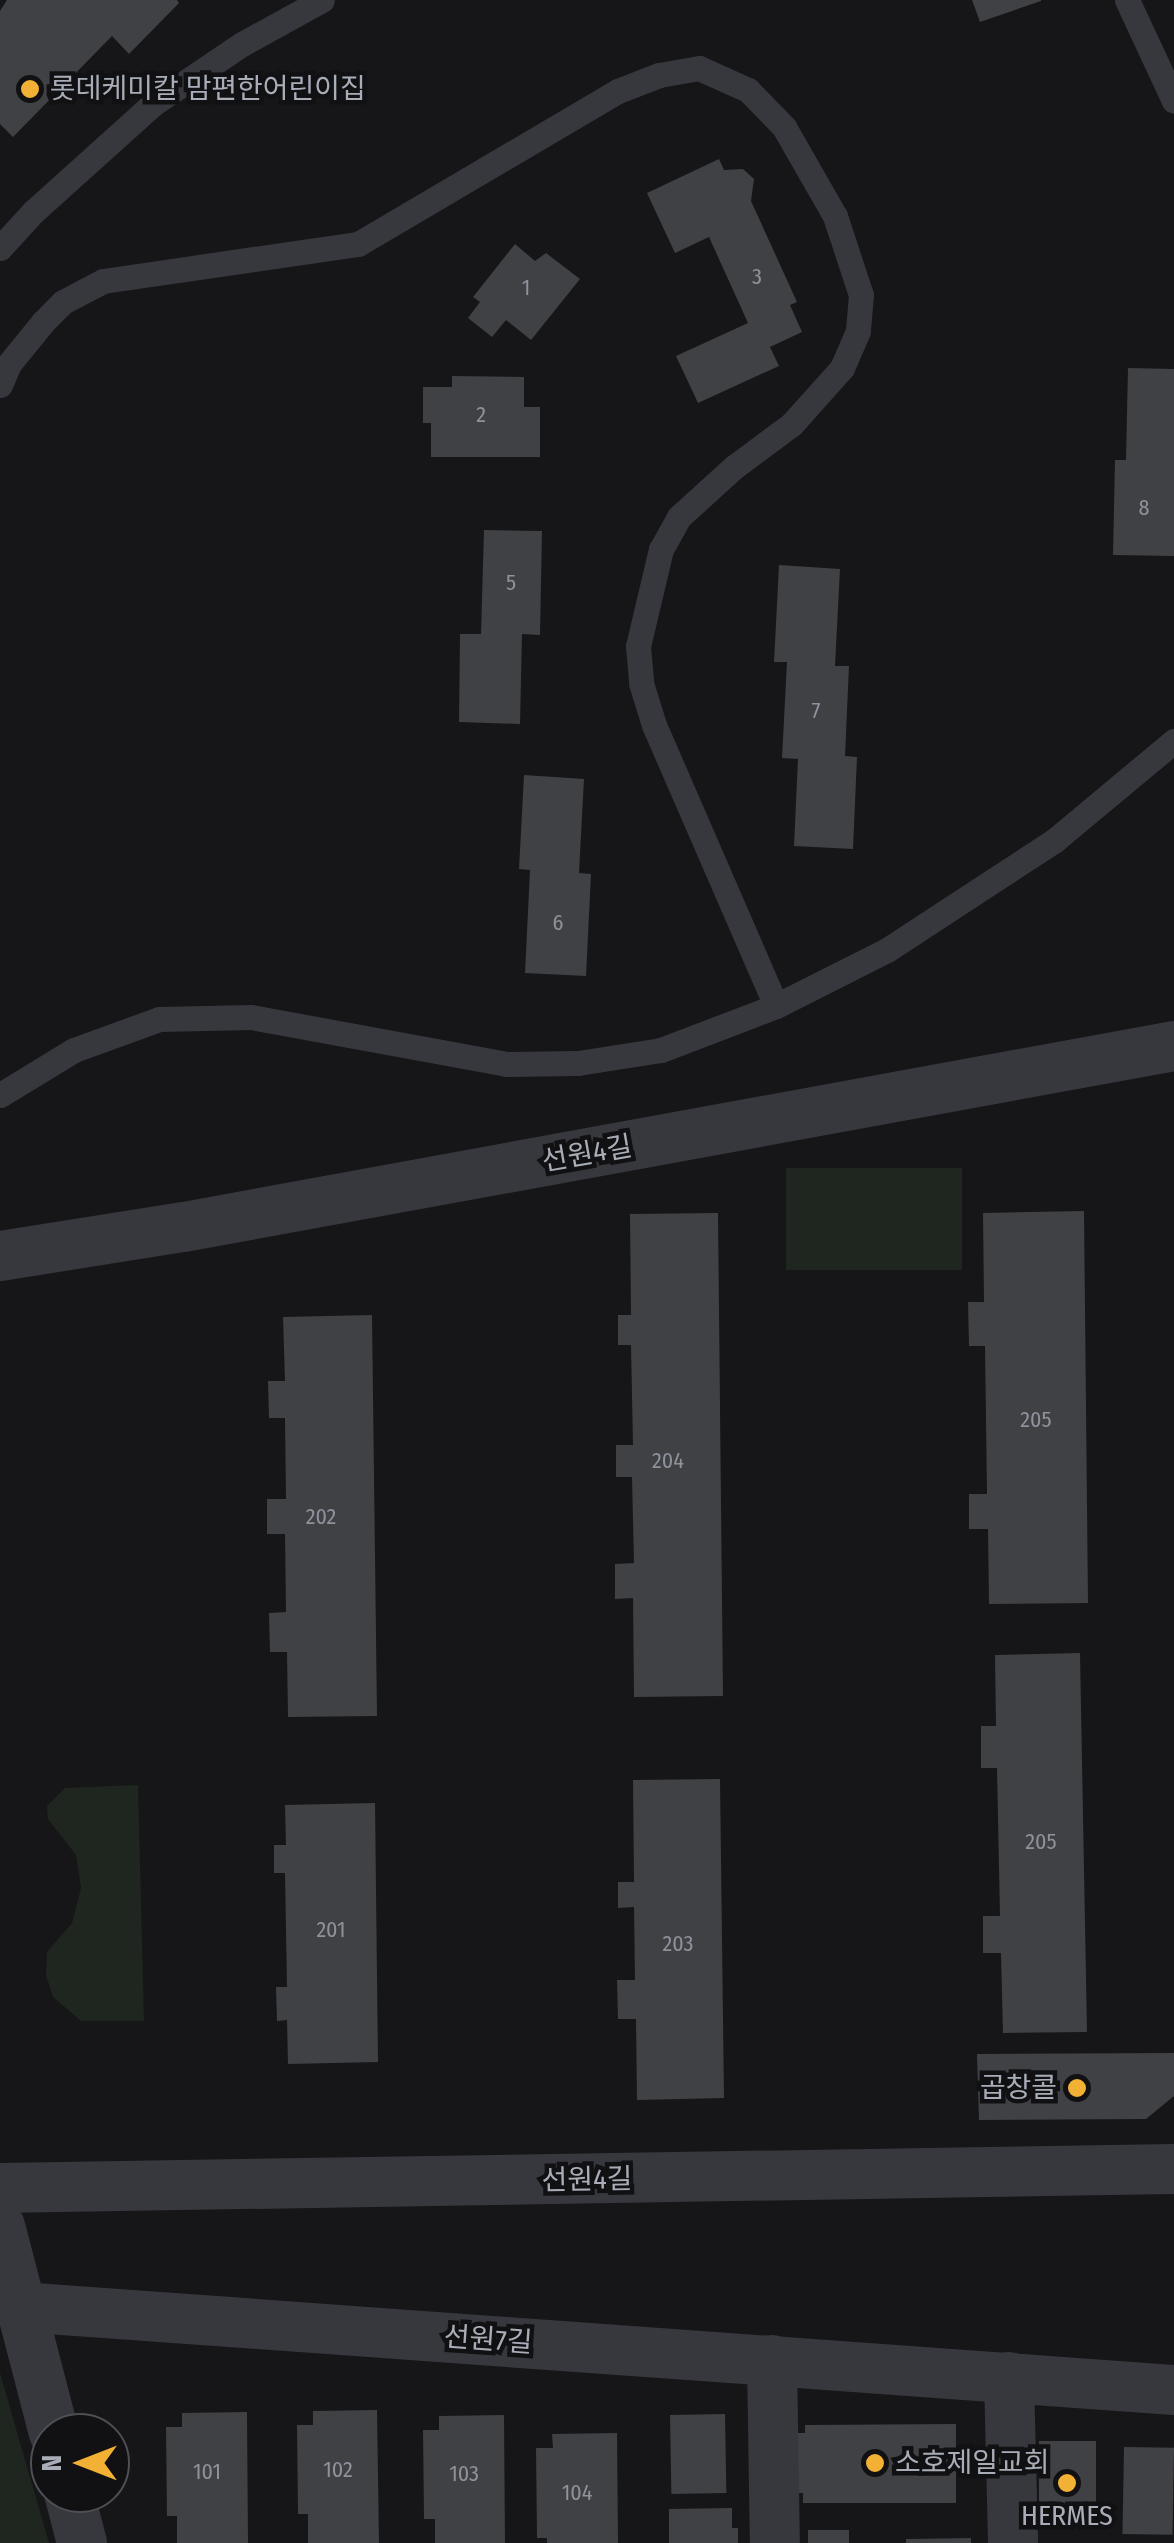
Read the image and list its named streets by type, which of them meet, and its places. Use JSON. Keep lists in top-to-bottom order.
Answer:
{
  "streets": {
    "street": ["선원4길", "선원7길"]
  },
  "places": [
    "롯데케미칼 맘편한어린이집",
    "곱창콜",
    "소호제일교회",
    "HERMES"
  ],
  "house_numbers": [
    "3",
    "1",
    "2",
    "8",
    "5",
    "7",
    "6",
    "205",
    "204",
    "202",
    "205",
    "201",
    "203",
    "102",
    "101",
    "103",
    "104"
  ],
  "north": "left"
}
